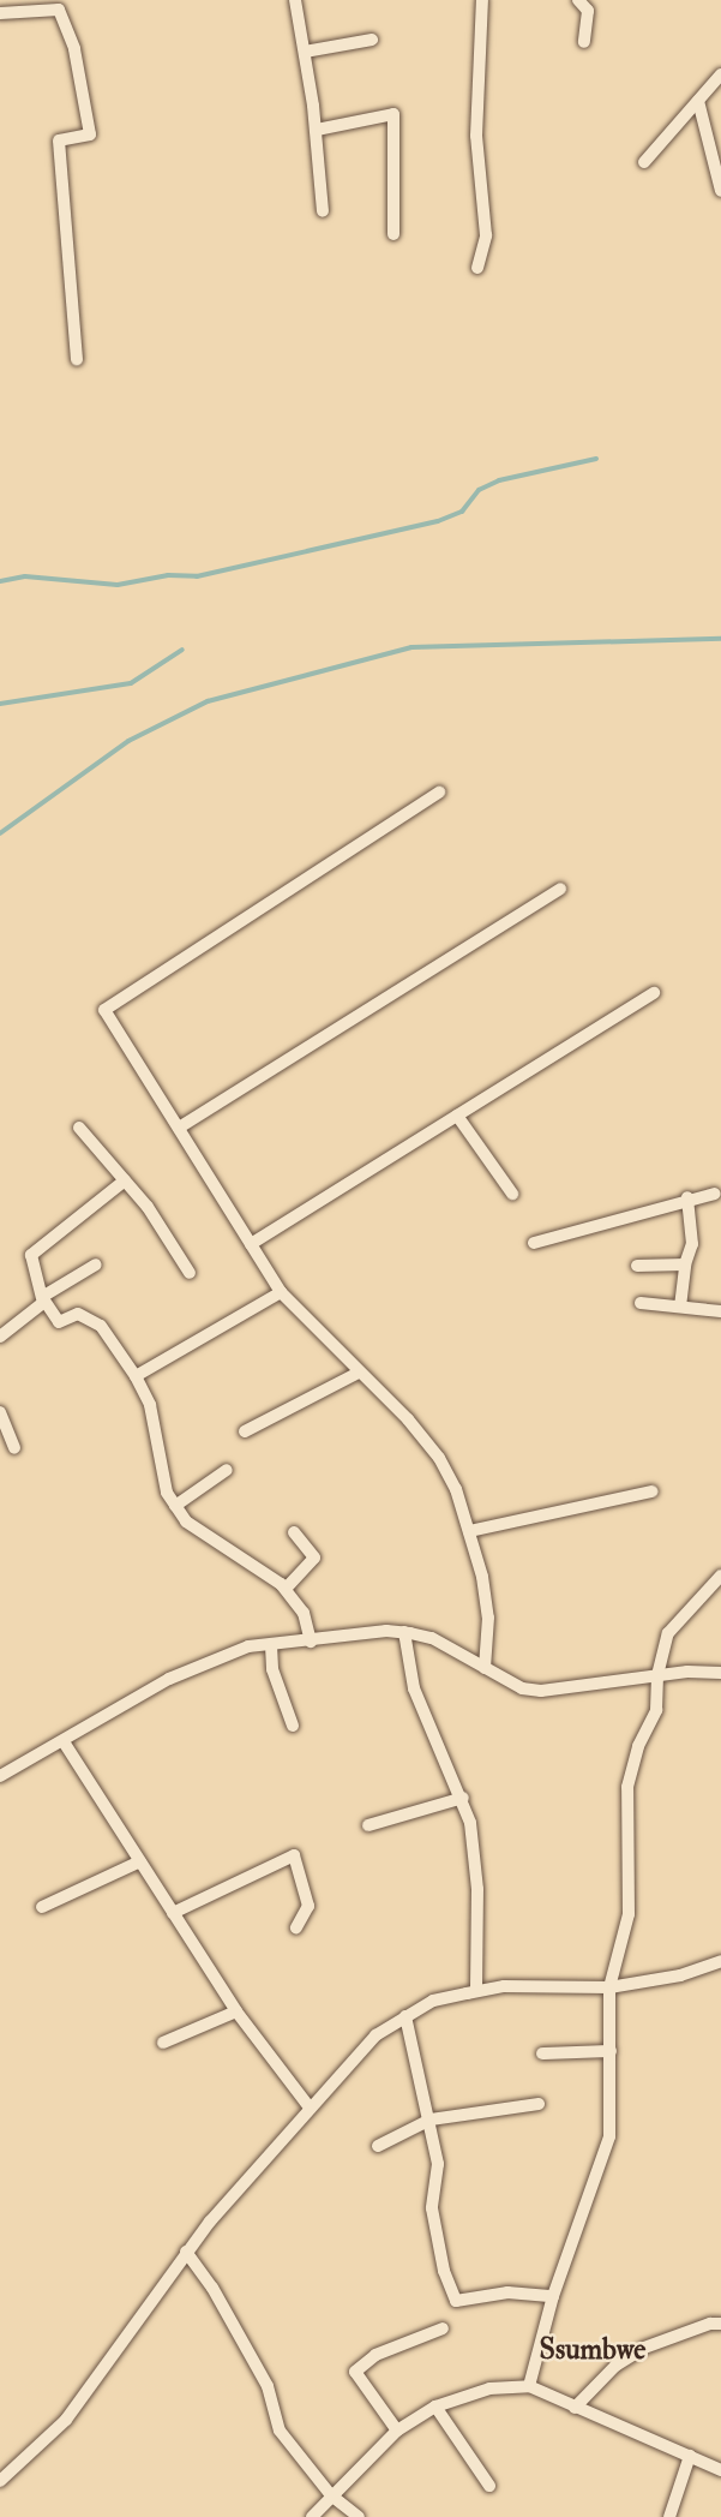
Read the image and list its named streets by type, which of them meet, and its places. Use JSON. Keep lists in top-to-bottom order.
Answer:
{
  "districts": ["Ssumbwe"]
}
